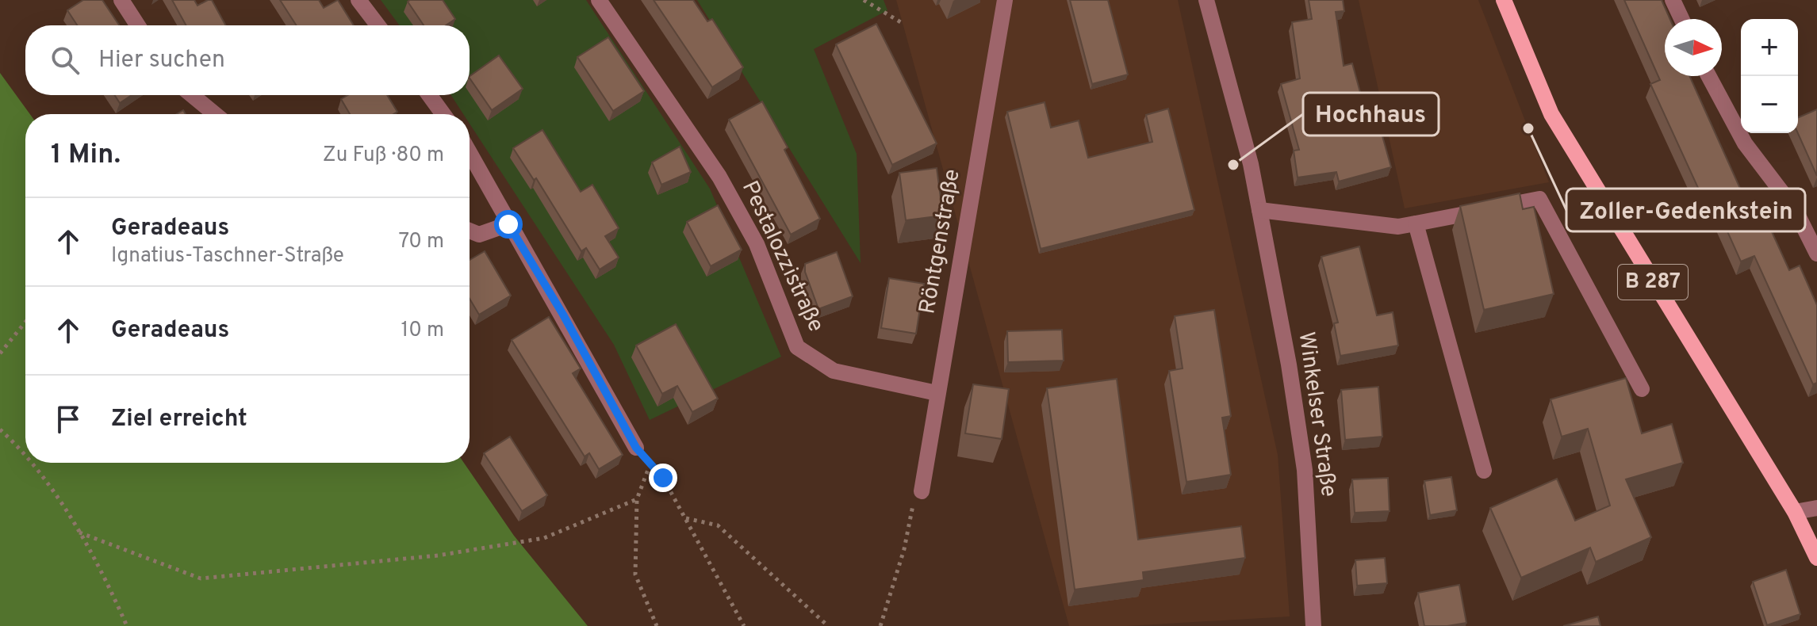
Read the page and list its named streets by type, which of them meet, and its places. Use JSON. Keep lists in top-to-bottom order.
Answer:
{
  "streets": {
    "main road": ["B 287"],
    "street": ["Röntgenstraße", "Pestalozzistraße", "Winkelser Straße"]
  },
  "crossings": [
    ["Röntgenstraße", "Pestalozzistraße"]
  ],
  "places": ["Zoller-Gedenkstein", "Hochhaus"],
  "north": "right",
  "page": {
    "map_buttons": ["+", "−"],
    "search": "Hier suchen",
    "heading": ["1 Min.", "Zu Fuß · 80 m"],
    "list": [
      ["Geradeaus", "Ignatius-Taschner-Straße", "70 m"],
      ["Geradeaus", "10 m"],
      "Ziel erreicht"
    ]
  }
}
